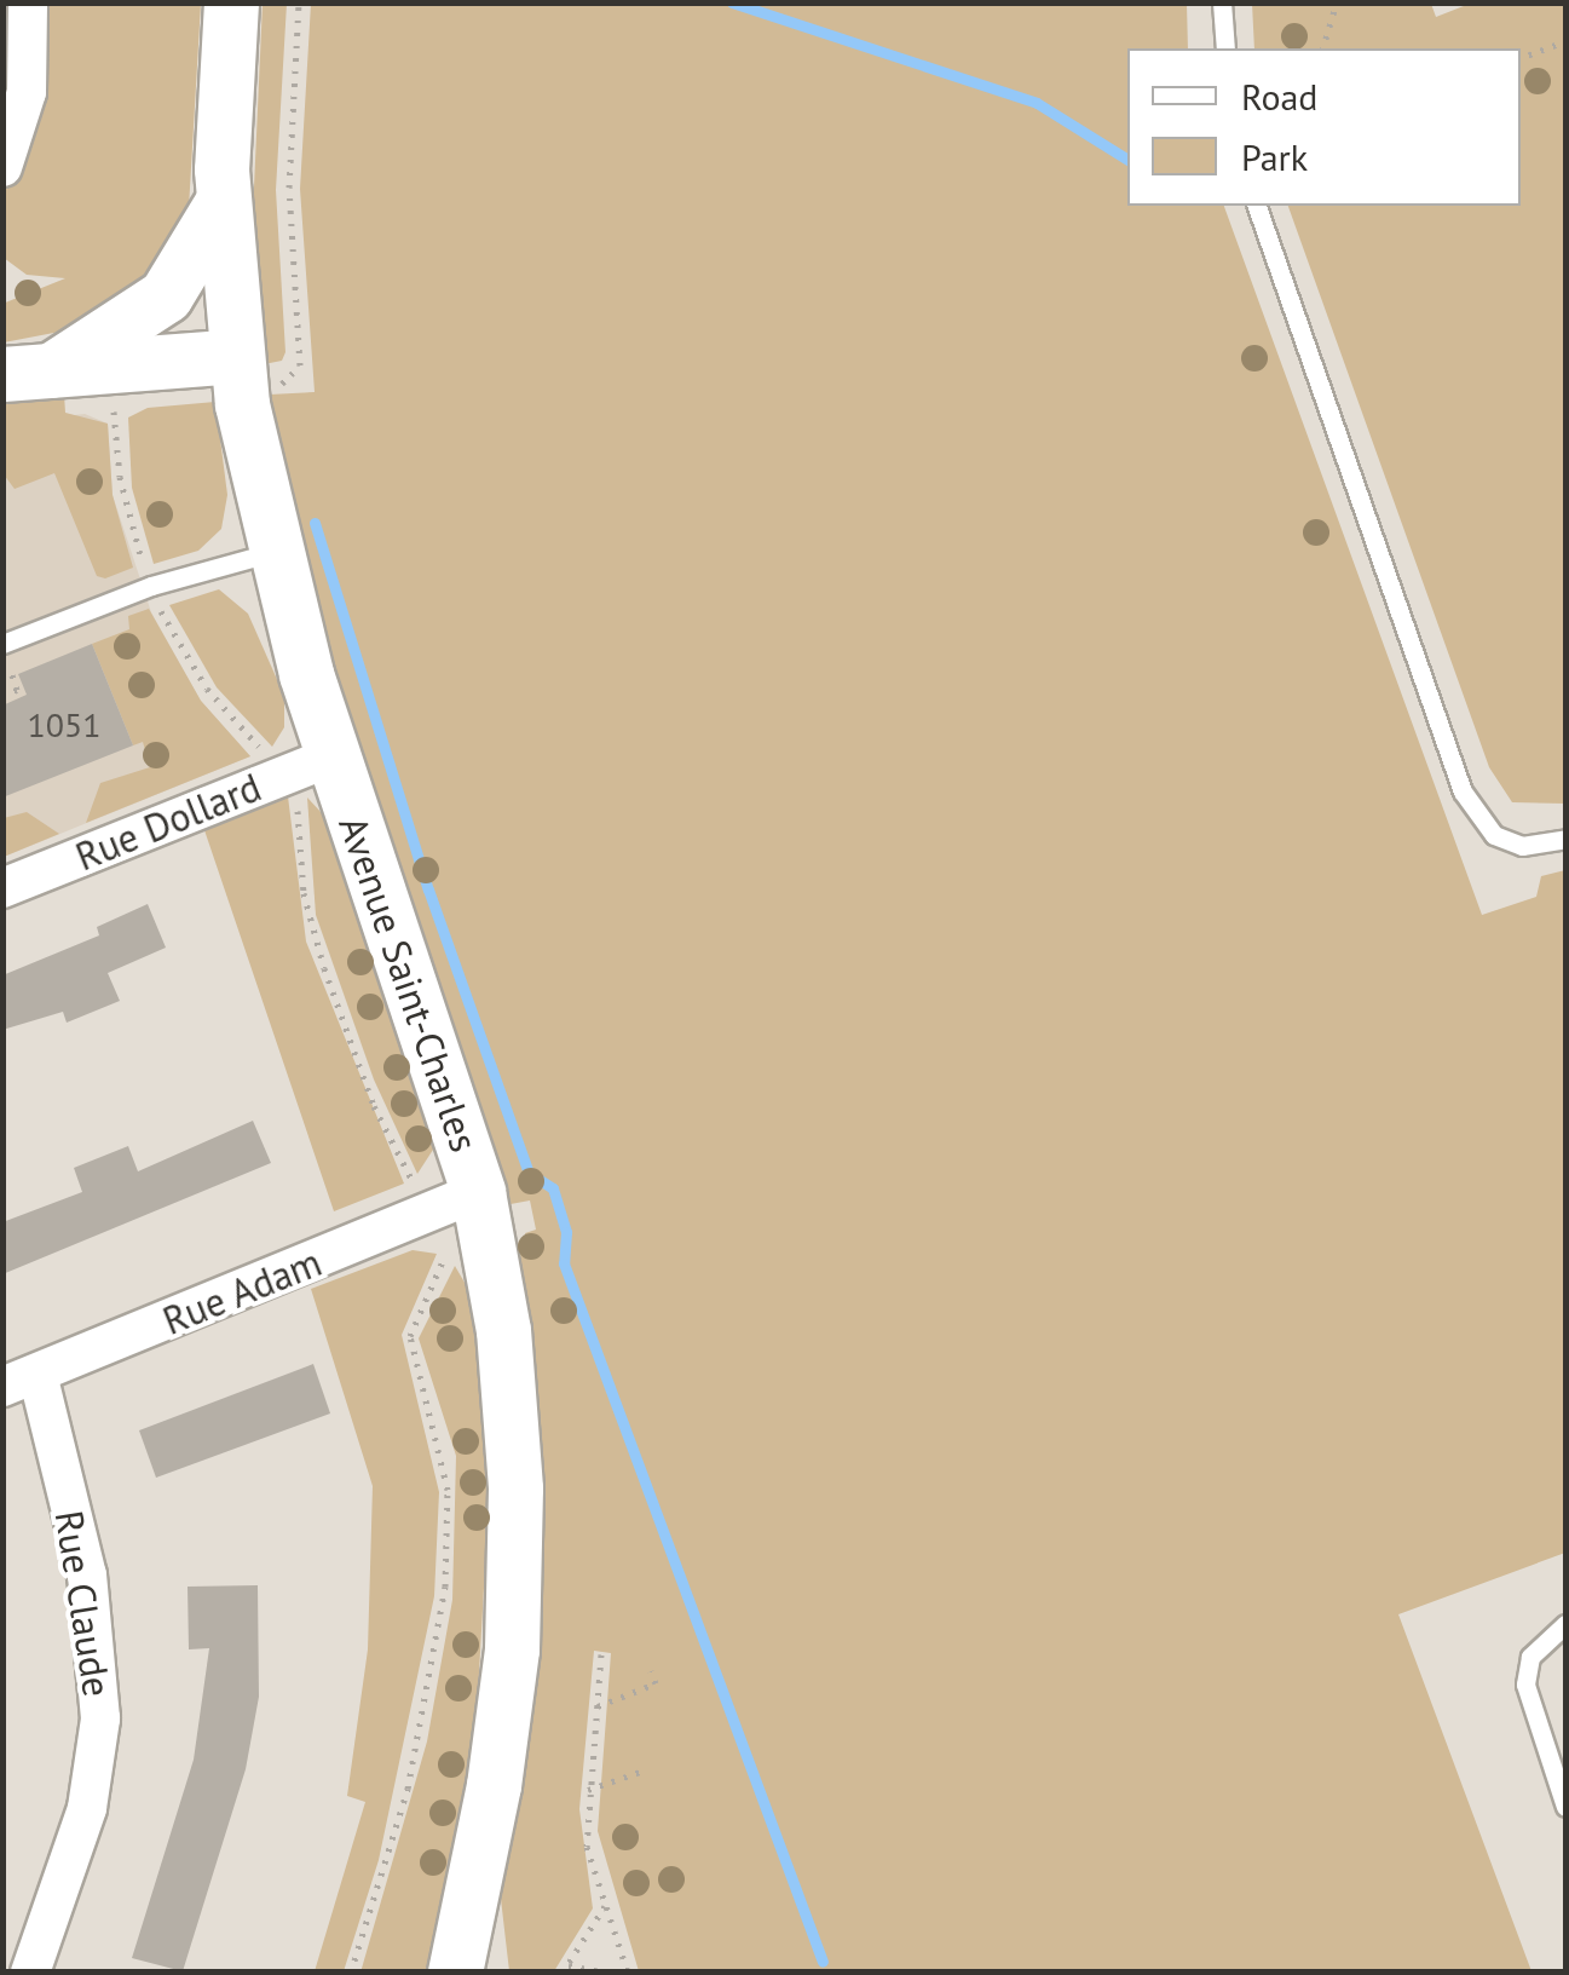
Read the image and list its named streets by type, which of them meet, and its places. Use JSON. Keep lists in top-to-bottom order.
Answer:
{
  "streets": {
    "street": [
      "Rue Dollard",
      "Avenue Saint-Charles",
      "Rue Adam",
      "Rue Claude"
    ]
  },
  "crossings": [
    ["Rue Dollard", "Avenue Saint-Charles"],
    ["Avenue Saint-Charles", "Rue Adam"],
    ["Rue Adam", "Rue Claude"]
  ],
  "house_numbers": ["1051"],
  "legend": ["Road", "Park"]
}
